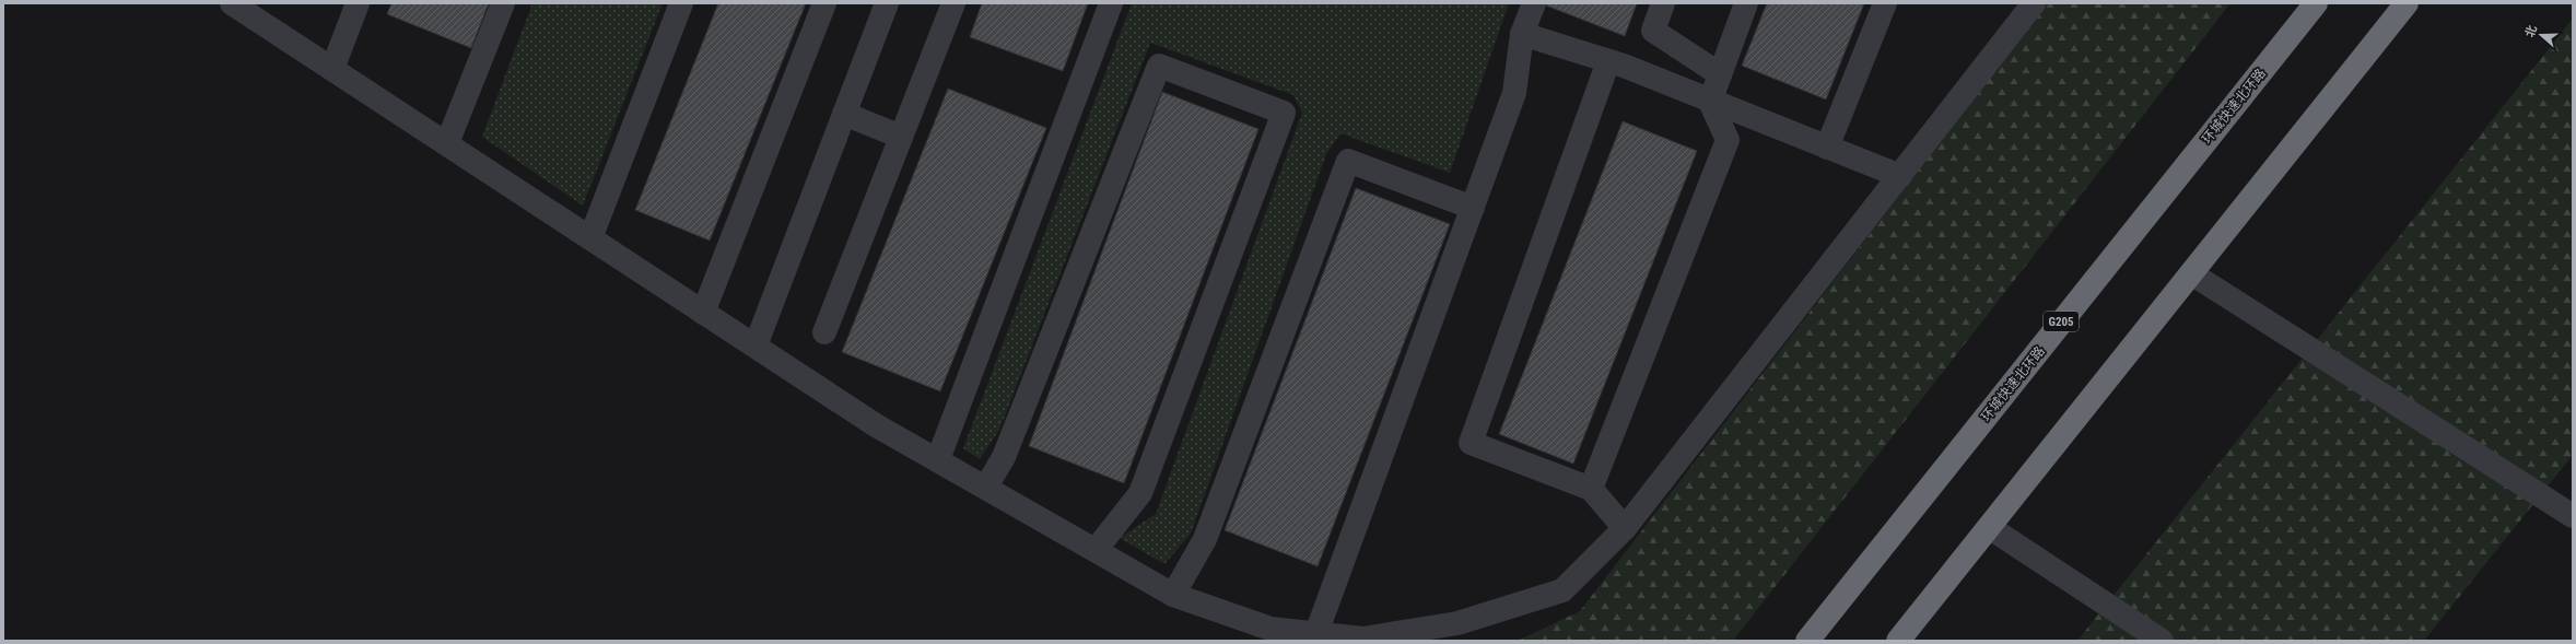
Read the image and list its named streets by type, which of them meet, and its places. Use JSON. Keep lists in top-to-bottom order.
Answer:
{
  "streets": {
    "highway": ["环城快速北环路", "G205"]
  },
  "north": "left"
}
